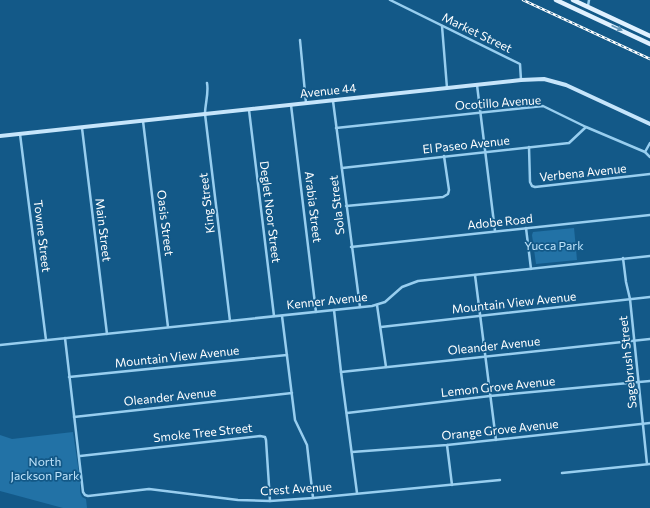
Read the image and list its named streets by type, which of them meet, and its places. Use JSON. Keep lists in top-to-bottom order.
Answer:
{
  "streets": {
    "street": [
      "Market Street",
      "Avenue 44",
      "Ocotillo Avenue",
      "El Paseo Avenue",
      "Verbena Avenue",
      "King Street",
      "Sola Street",
      "Arabia Street",
      "Deglet Noor Street",
      "Adobe Road",
      "Oasis Street",
      "Main Street",
      "Towne Street",
      "Kenner Avenue",
      "Mountain View Avenue",
      "Oleander Avenue",
      "Sagebrush Street",
      "Lemon Grove Avenue",
      "Orange Grove Avenue",
      "Smoke Tree Street",
      "Crest Avenue"
    ]
  },
  "crossings": [
    ["Market Street", "Avenue 44"],
    ["Avenue 44", "King Street"],
    ["Avenue 44", "Sola Street"],
    ["Avenue 44", "Arabia Street"],
    ["Avenue 44", "Deglet Noor Street"],
    ["Avenue 44", "Oasis Street"],
    ["Avenue 44", "Main Street"],
    ["Avenue 44", "Towne Street"],
    ["Ocotillo Avenue", "El Paseo Avenue"],
    ["Ocotillo Avenue", "Sola Street"],
    ["El Paseo Avenue", "Verbena Avenue"],
    ["El Paseo Avenue", "Sola Street"],
    ["King Street", "Kenner Avenue"],
    ["Sola Street", "Adobe Road"],
    ["Sola Street", "Kenner Avenue"],
    ["Arabia Street", "Kenner Avenue"],
    ["Deglet Noor Street", "Kenner Avenue"],
    ["Oasis Street", "Kenner Avenue"],
    ["Main Street", "Kenner Avenue"],
    ["Towne Street", "Kenner Avenue"],
    ["Kenner Avenue", "Sagebrush Street"],
    ["Mountain View Avenue", "Sagebrush Street"],
    ["Oleander Avenue", "Sagebrush Street"],
    ["Sagebrush Street", "Lemon Grove Avenue"],
    ["Sagebrush Street", "Orange Grove Avenue"],
    ["Smoke Tree Street", "Crest Avenue"]
  ],
  "parks": ["Yucca Park", "North Jackson Park"]
}
